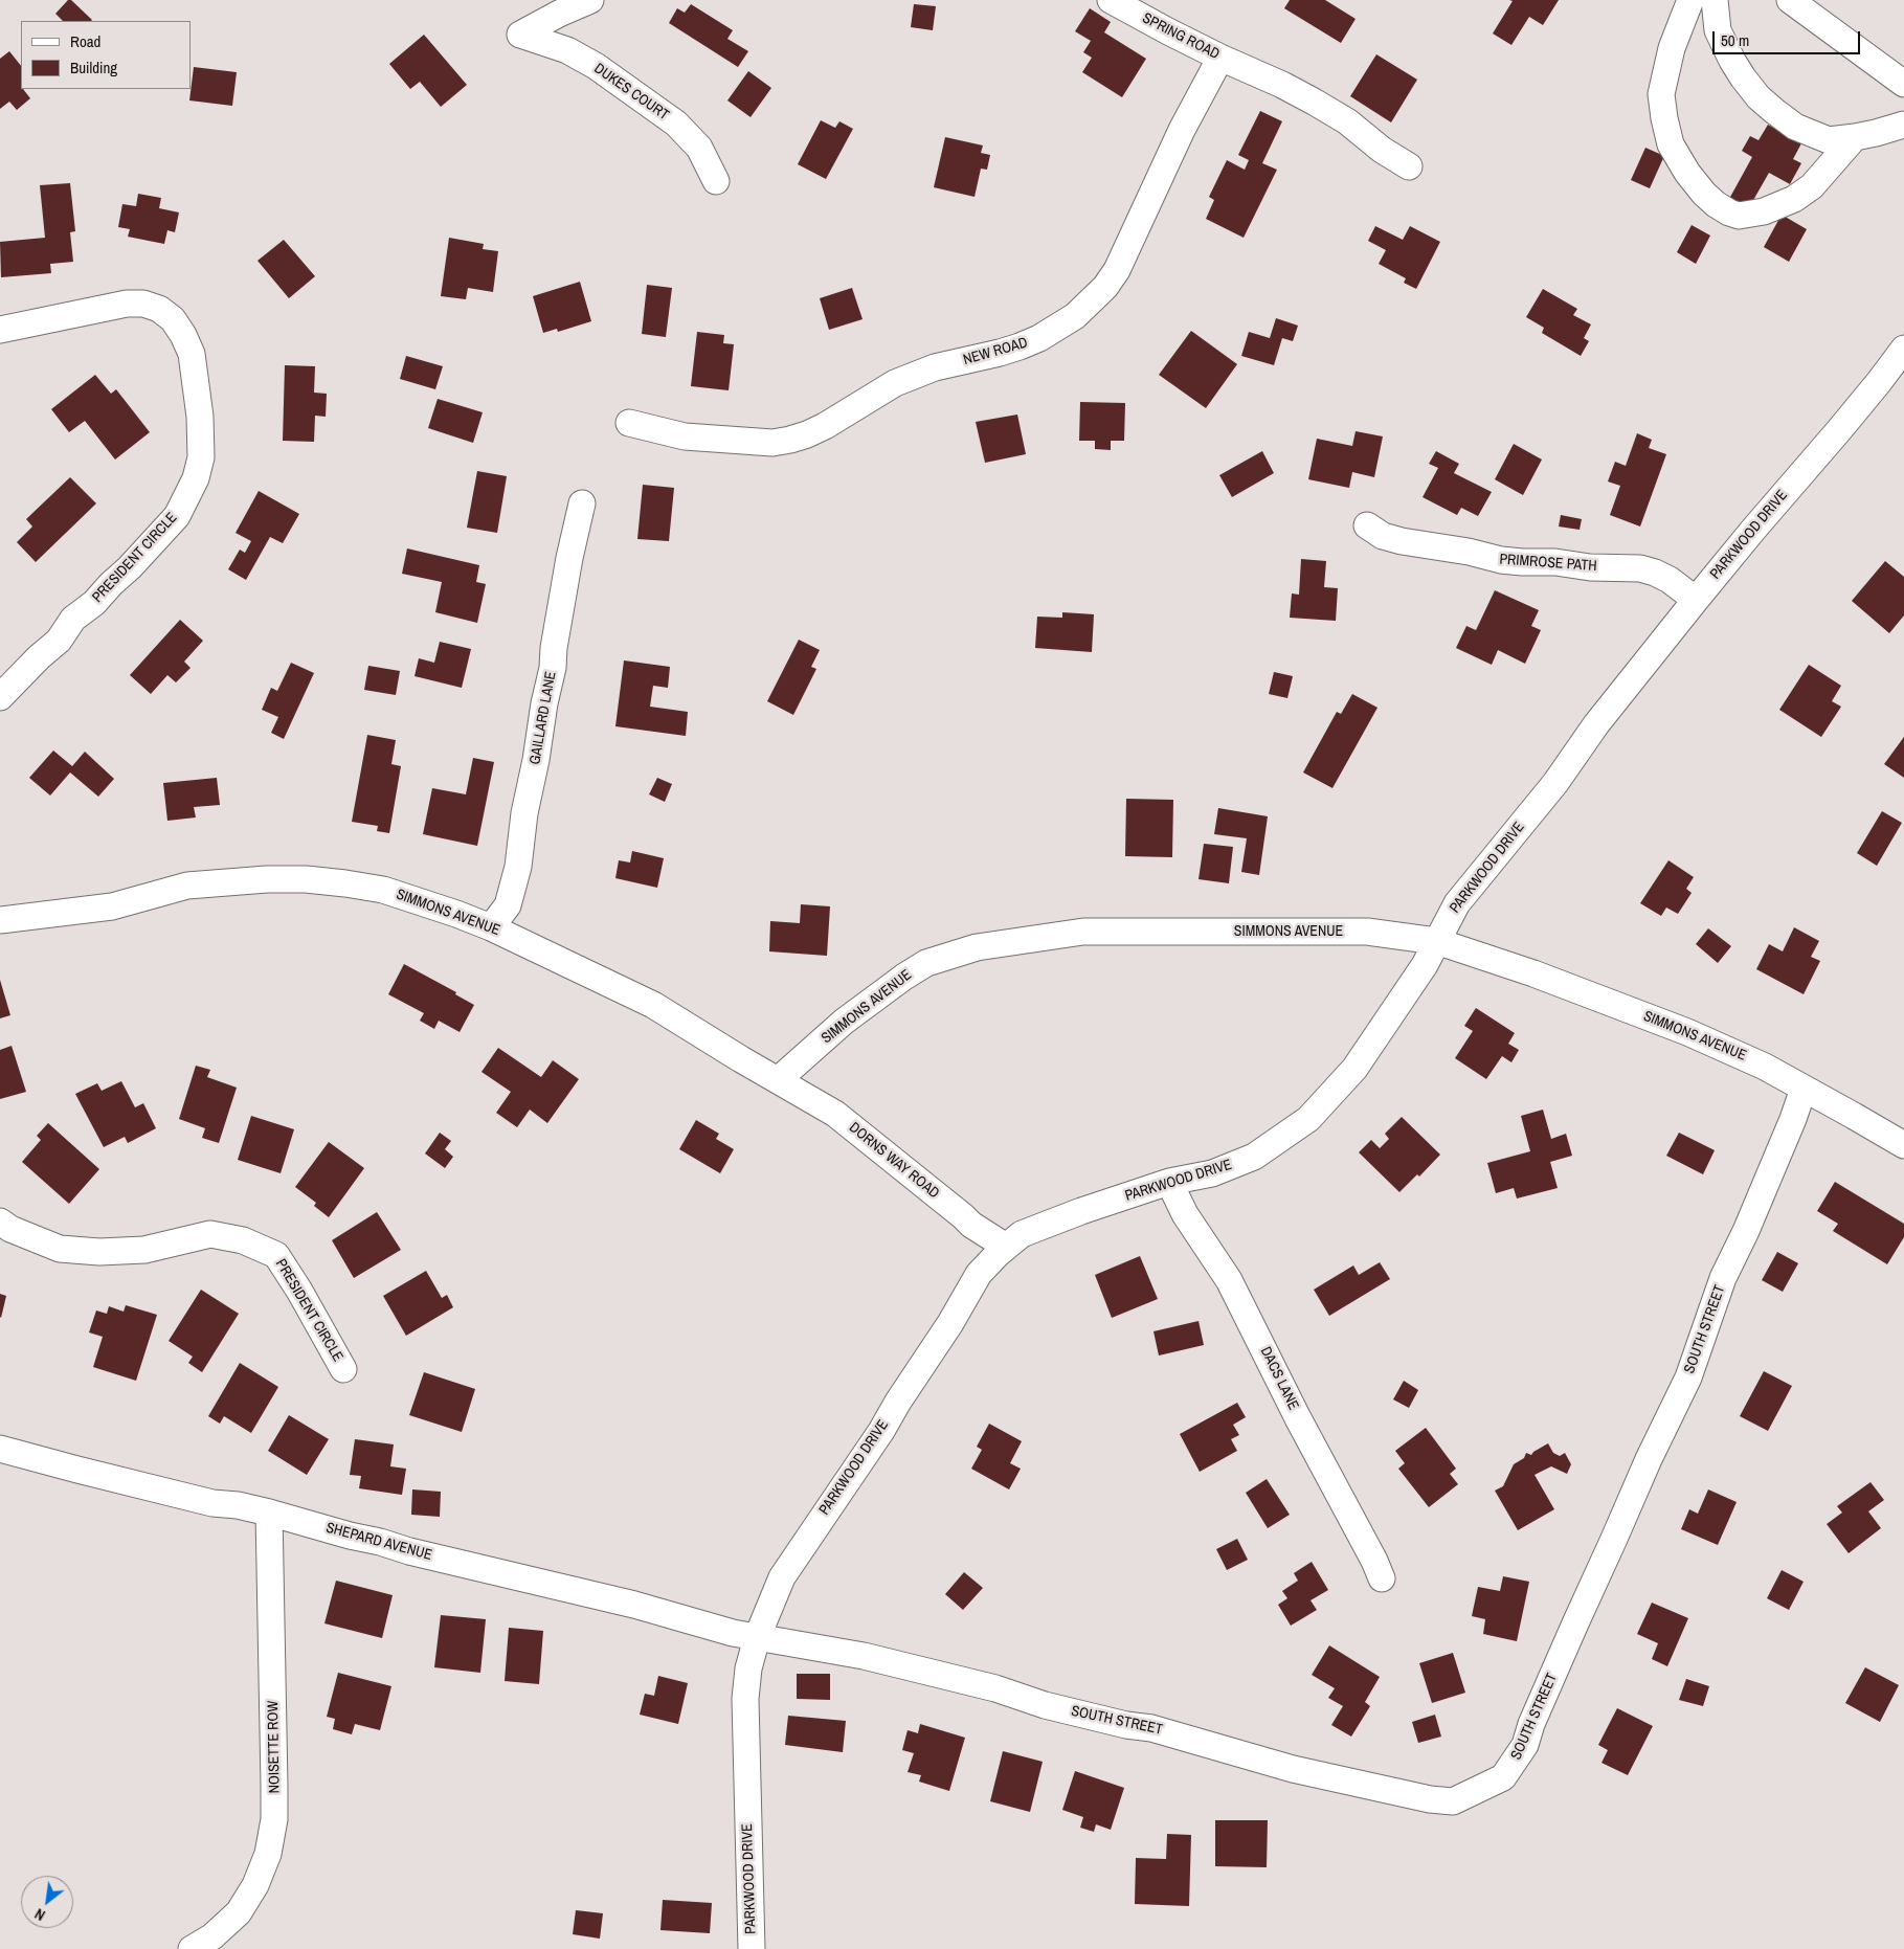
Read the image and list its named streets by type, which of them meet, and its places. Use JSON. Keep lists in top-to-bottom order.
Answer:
{
  "streets": {
    "street": [
      "SPRING ROAD",
      "DUKES COURT",
      "NEW ROAD",
      "PARKWOOD DRIVE",
      "PRESIDENT CIRCLE",
      "PRIMROSE PATH",
      "GAILLARD LANE",
      "SIMMONS AVENUE",
      "DORNS WAY ROAD",
      "SOUTH STREET",
      "DACS LANE",
      "SHEPARD AVENUE",
      "NOISETTE ROW"
    ]
  },
  "crossings": [
    ["SPRING ROAD", "NEW ROAD"],
    ["PARKWOOD DRIVE", "PRIMROSE PATH"],
    ["PARKWOOD DRIVE", "SIMMONS AVENUE"],
    ["PARKWOOD DRIVE", "DORNS WAY ROAD"],
    ["PARKWOOD DRIVE", "SOUTH STREET"],
    ["PARKWOOD DRIVE", "DACS LANE"],
    ["PARKWOOD DRIVE", "SHEPARD AVENUE"],
    ["GAILLARD LANE", "SIMMONS AVENUE"],
    ["SIMMONS AVENUE", "DORNS WAY ROAD"],
    ["SIMMONS AVENUE", "SOUTH STREET"],
    ["SOUTH STREET", "SHEPARD AVENUE"],
    ["SHEPARD AVENUE", "NOISETTE ROW"]
  ],
  "legend": ["Road", "Building"],
  "scale_bar": "50 m",
  "north": "bottom left"
}
